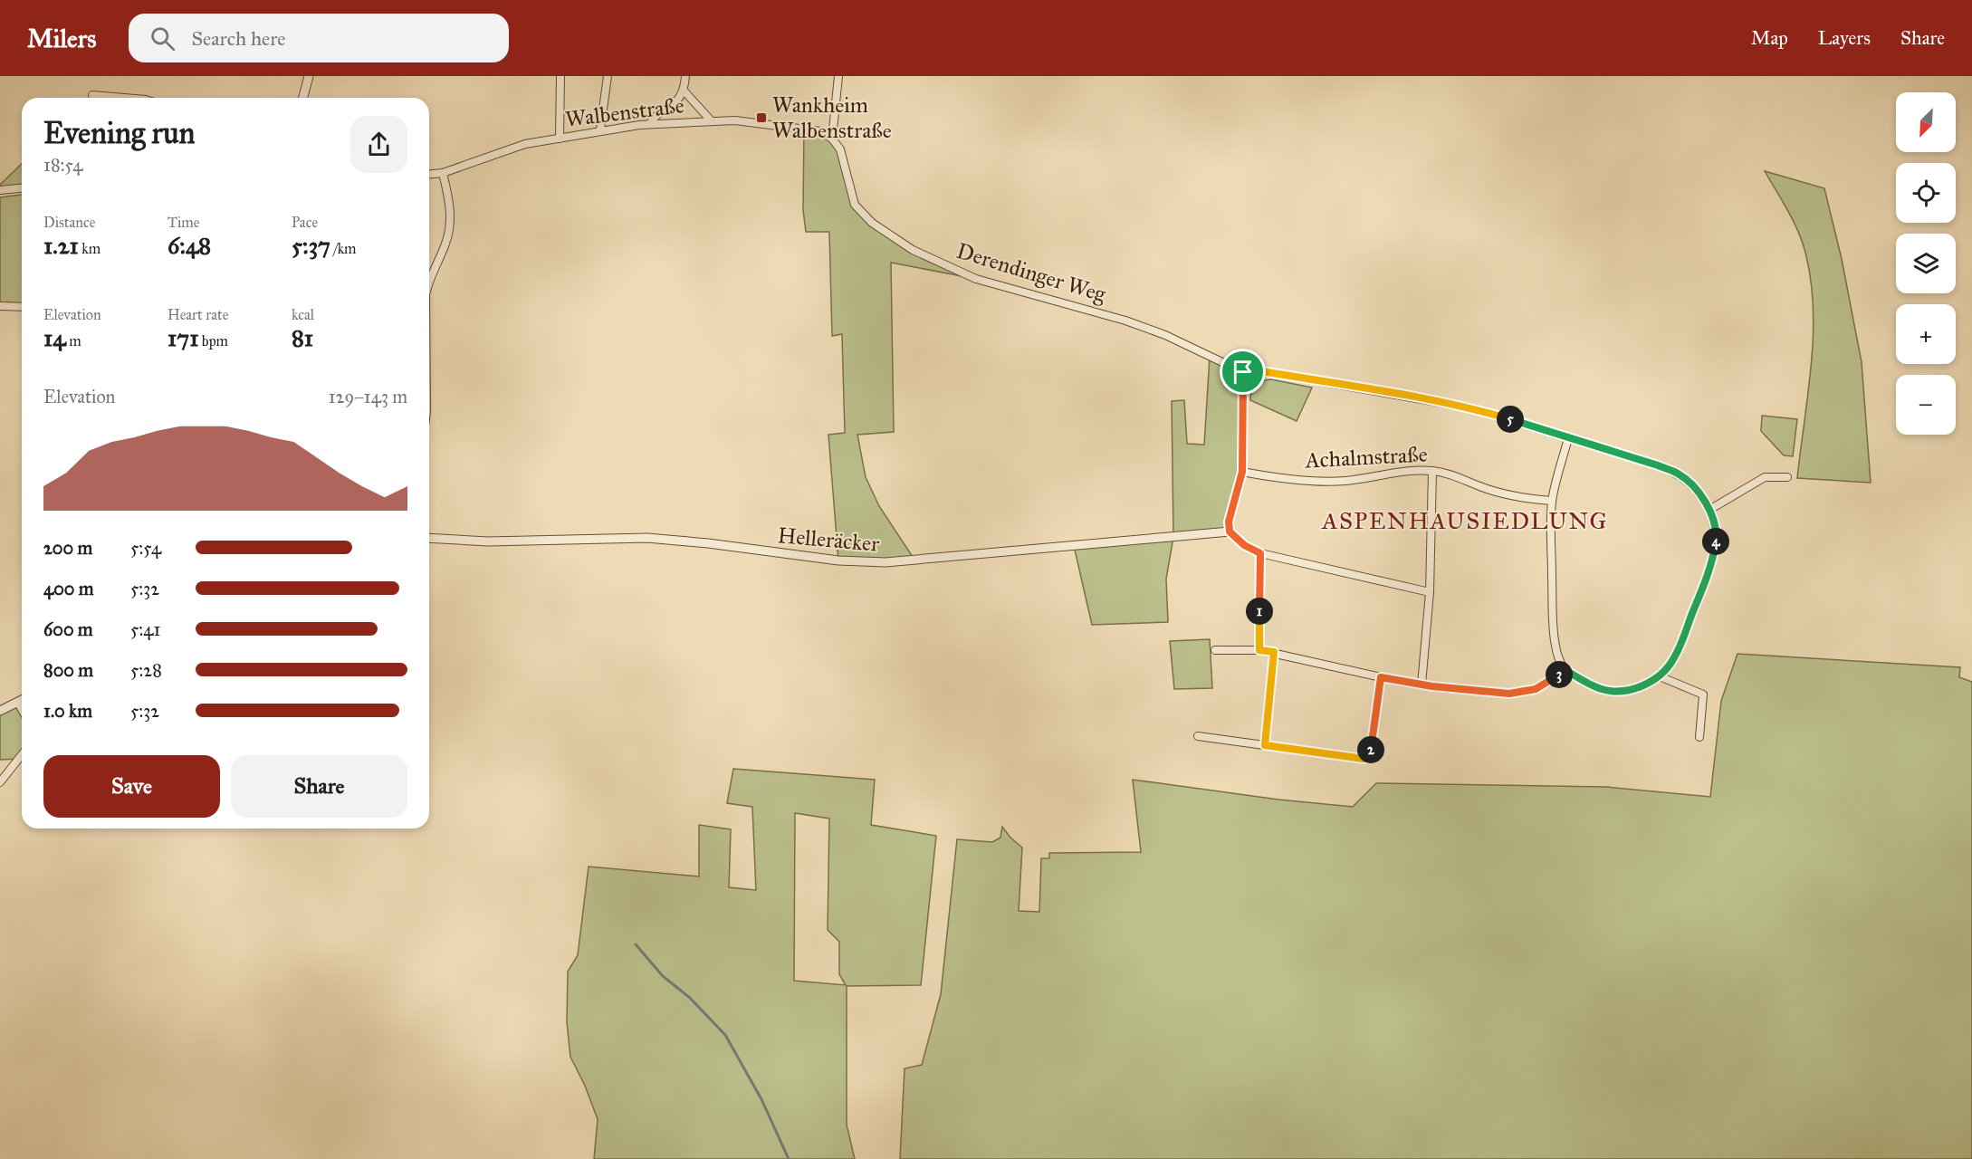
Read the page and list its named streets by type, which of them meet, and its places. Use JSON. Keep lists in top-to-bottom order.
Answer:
{
  "streets": {
    "street": [
      "Walbenstraße",
      "Derendinger Weg",
      "Achalmstraße",
      "Helleräcker"
    ]
  },
  "crossings": [
    ["Walbenstraße", "Derendinger Weg"]
  ],
  "districts": ["ASPENHAUSIEDLUNG"],
  "places": {
    "transit": ["Wankheim Walbenstraße"]
  },
  "north": "bottom left",
  "page": {
    "header": "Milers",
    "search": "Search here",
    "nav": ["Map", "Layers", "Share"],
    "map_buttons": ["+", "−"],
    "heading": ["Evening run", "18:54"],
    "stats": [
      ["Distance", "1.21 km"],
      ["Time", "6:48"],
      ["Pace", "5:37 /km"],
      ["Elevation", "14 m"],
      ["Heart rate", "171 bpm"],
      ["kcal", "81"]
    ],
    "chart": ["Elevation", "129–143 m"],
    "pins": [
      "5",
      "4",
      "1",
      "3",
      "2"
    ],
    "list": [
      {
        "name": "200 m",
        "note": "5:54"
      },
      {
        "name": "400 m",
        "note": "5:32"
      },
      {
        "name": "600 m",
        "note": "5:41"
      },
      {
        "name": "800 m",
        "note": "5:28"
      },
      {
        "name": "1.0 km",
        "note": "5:32"
      }
    ],
    "buttons": ["Save", "Share"]
  }
}
